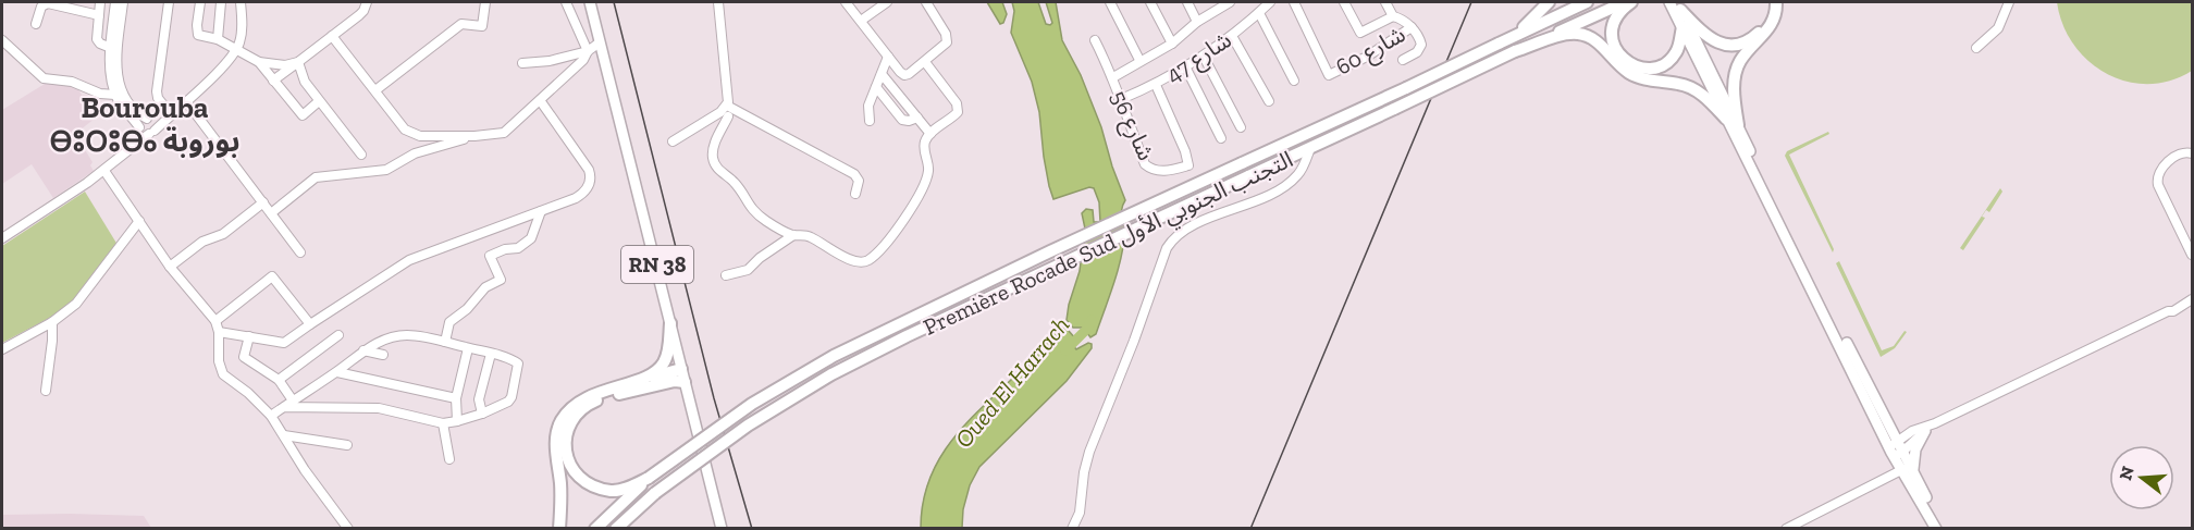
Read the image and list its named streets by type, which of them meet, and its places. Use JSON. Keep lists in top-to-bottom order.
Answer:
{
  "streets": {
    "highway": ["Première Rocade Sud التجنب الجنوبي الأول"],
    "main road": ["RN 38"],
    "street": ["شارع 60", "شارع 47", "شارع 56"]
  },
  "crossings": [
    ["شارع 47", "شارع 56"]
  ],
  "districts": ["Bourouba ⴱⵓⵔⵓⴱⴰ بوروبة"],
  "water": ["Oued El Harrach"],
  "north": "left"
}
